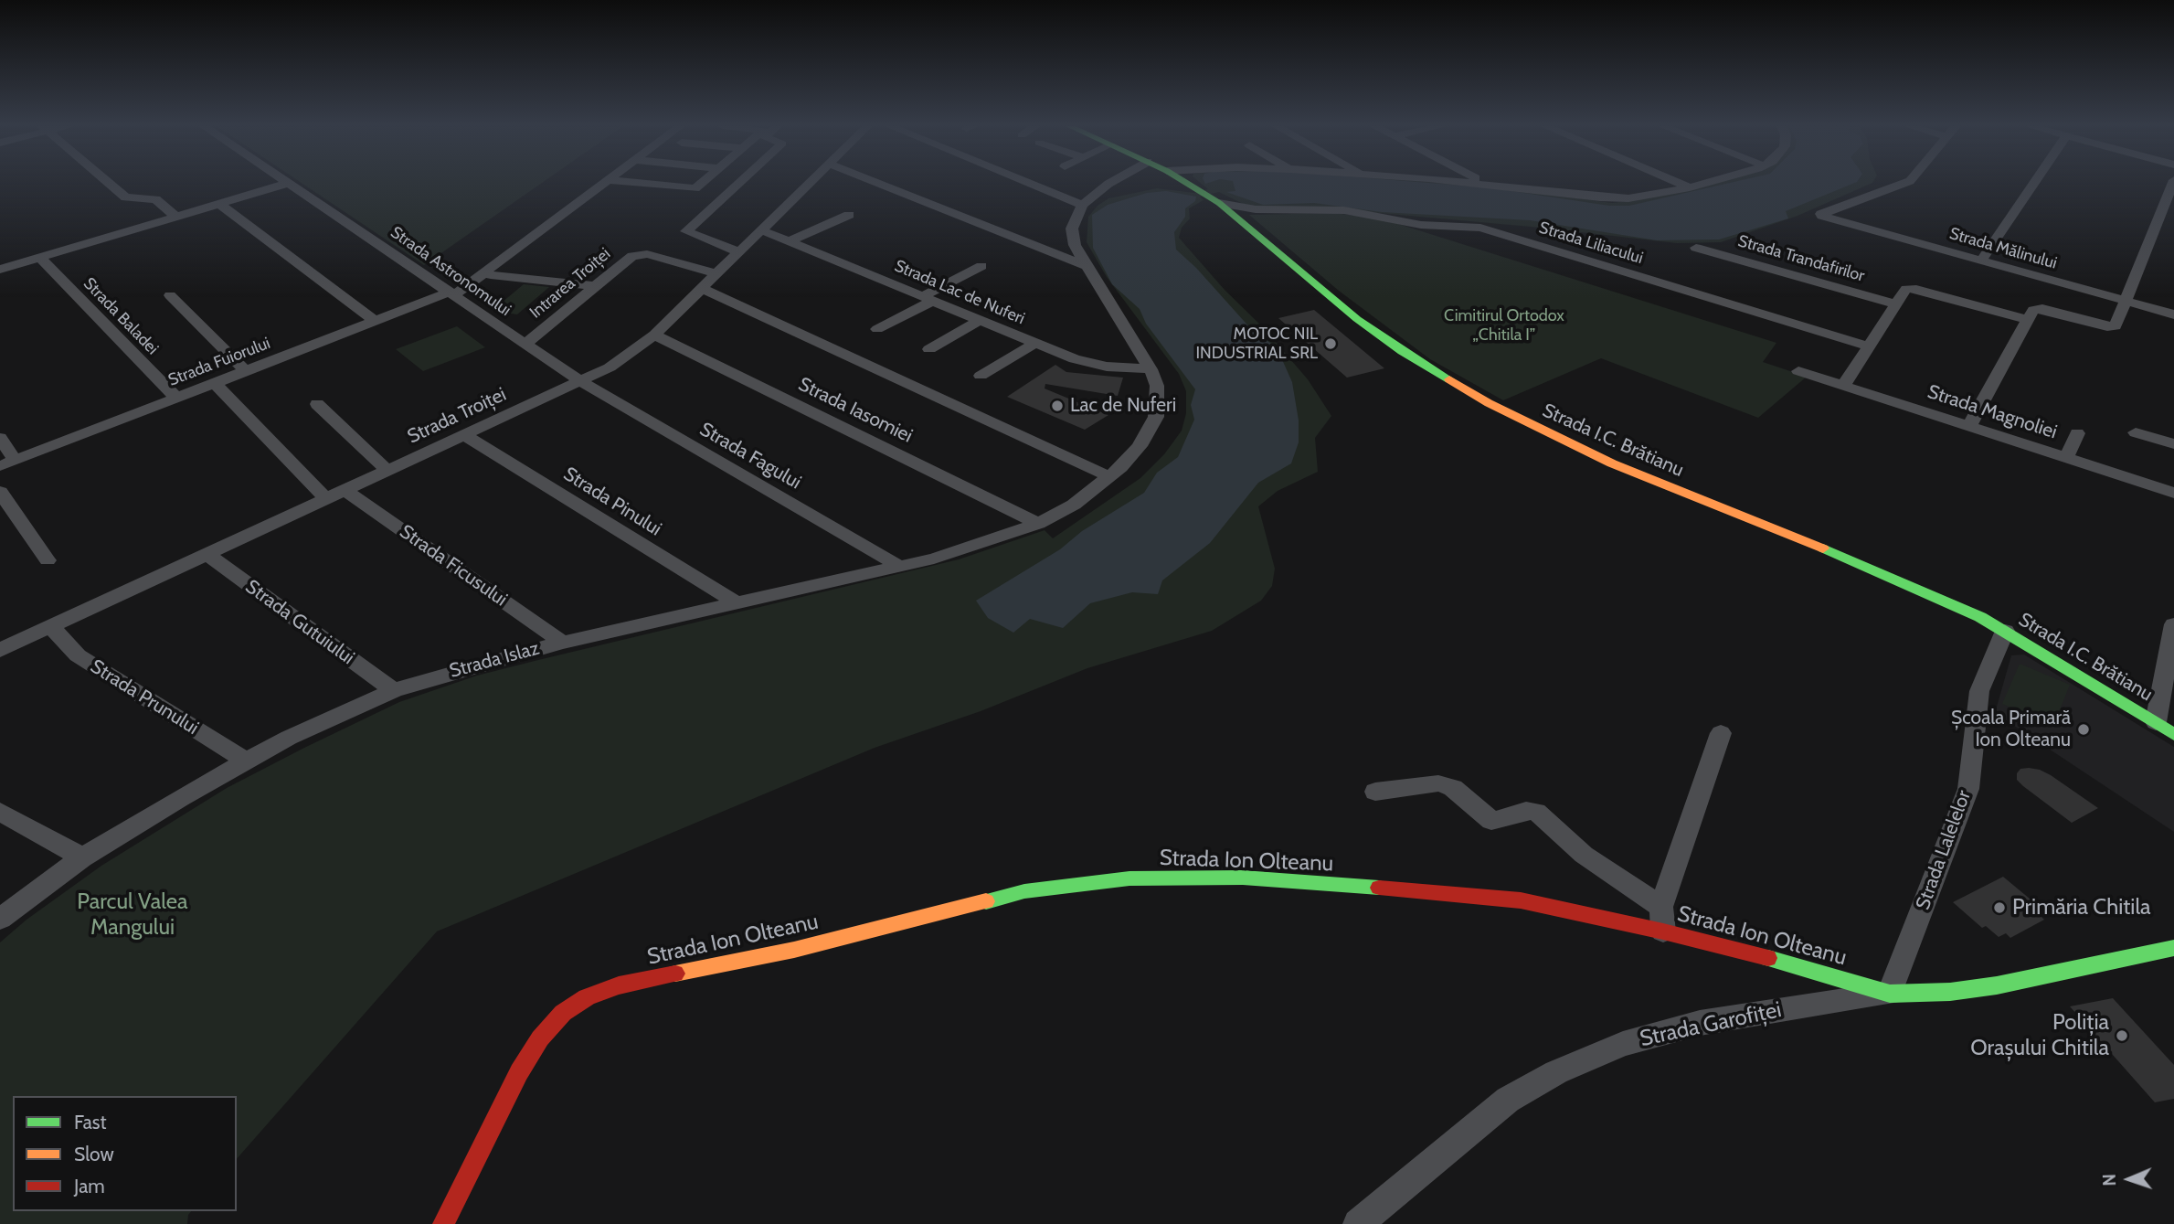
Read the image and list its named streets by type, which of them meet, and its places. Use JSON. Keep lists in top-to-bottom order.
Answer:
{
  "streets": {
    "main road": ["Strada I.C. Brătianu", "Strada Ion Olteanu"],
    "street": [
      "Strada Liliacului",
      "Strada Mălinului",
      "Strada Trandafirilor",
      "Strada Astronomului",
      "Intrarea Troiței",
      "Strada Lac de Nuferi",
      "Strada Baladei",
      "Strada Fuiorului",
      "Strada Iasomiei",
      "Strada Magnoliei",
      "Strada Troiței",
      "Strada Fagului",
      "Strada Pinului",
      "Strada Ficusului",
      "Strada Gutuiului",
      "Strada Islaz",
      "Strada Prunului",
      "Strada Lalelelor",
      "Strada Garofiței"
    ]
  },
  "crossings": [
    ["Strada Liliacului", "Strada I.C. Brătianu"],
    ["Strada Astronomului", "Intrarea Troiței"],
    ["Strada Astronomului", "Strada Fuiorului"],
    ["Strada Astronomului", "Strada Troiței"],
    ["Strada Astronomului", "Strada Fagului"],
    ["Intrarea Troiței", "Strada Troiței"],
    ["Strada Lac de Nuferi", "Strada Troiței"],
    ["Strada Baladei", "Strada Fuiorului"],
    ["Strada Iasomiei", "Strada Troiței"],
    ["Strada Iasomiei", "Strada Islaz"],
    ["Strada Troiței", "Strada Fagului"],
    ["Strada Troiței", "Strada Pinului"],
    ["Strada Troiței", "Strada Ficusului"],
    ["Strada Troiței", "Strada Gutuiului"],
    ["Strada Troiței", "Strada Prunului"],
    ["Strada I.C. Brătianu", "Strada Lalelelor"],
    ["Strada Fagului", "Strada Islaz"],
    ["Strada Pinului", "Strada Islaz"],
    ["Strada Ficusului", "Strada Islaz"],
    ["Strada Gutuiului", "Strada Islaz"],
    ["Strada Islaz", "Strada Prunului"],
    ["Strada Lalelelor", "Strada Ion Olteanu"],
    ["Strada Lalelelor", "Strada Garofiței"],
    ["Strada Ion Olteanu", "Strada Garofiței"]
  ],
  "parks": ["Cimitirul Ortodox „Chitila I”", "Parcul Valea Mangului"],
  "places": [
    "MOTOC NIL INDUSTRIAL SRL",
    "Lac de Nuferi",
    "Școala Primară Ion Olteanu",
    "Primăria Chitila",
    "Poliția Orașului Chitila"
  ],
  "legend": ["Fast", "Slow", "Jam"],
  "north": "left"
}
